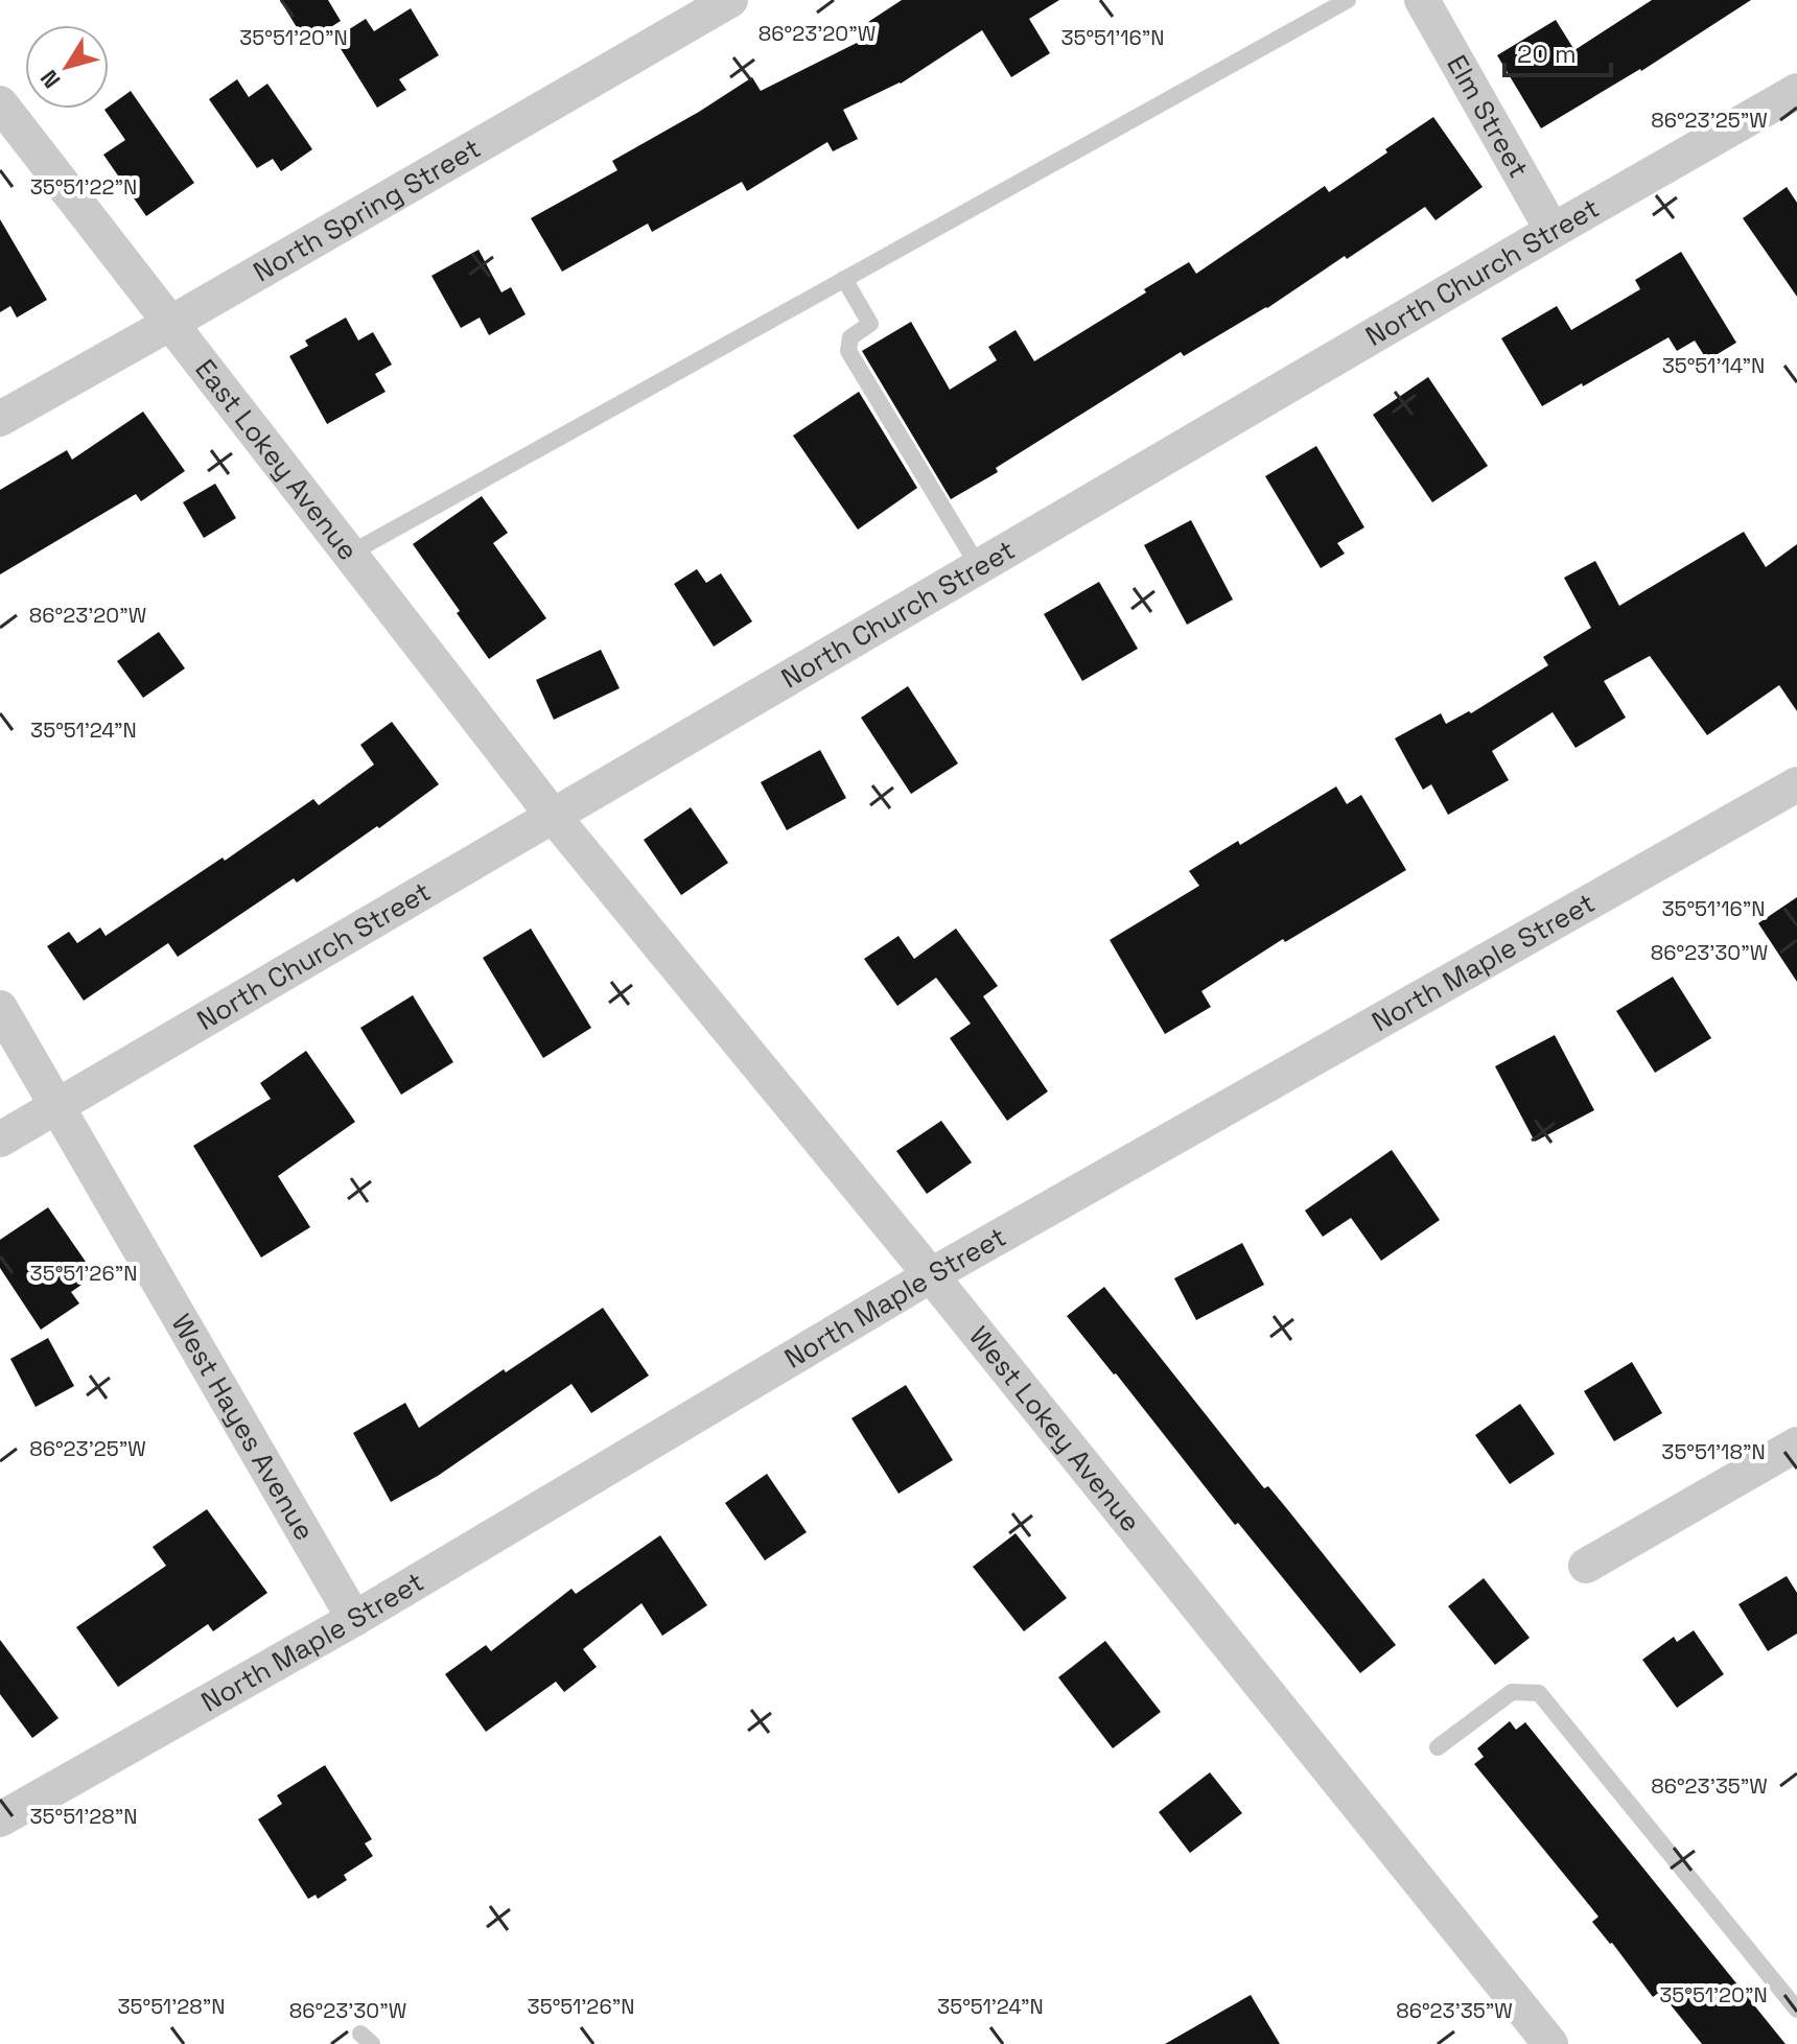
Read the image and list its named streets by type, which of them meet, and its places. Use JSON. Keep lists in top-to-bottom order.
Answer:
{
  "streets": {
    "street": [
      "Elm Street",
      "North Spring Street",
      "North Church Street",
      "East Lokey Avenue",
      "North Maple Street",
      "West Hayes Avenue",
      "West Lokey Avenue"
    ]
  },
  "crossings": [
    ["Elm Street", "North Church Street"],
    ["North Spring Street", "East Lokey Avenue"],
    ["North Church Street", "East Lokey Avenue"],
    ["North Church Street", "West Hayes Avenue"],
    ["North Church Street", "West Lokey Avenue"],
    ["East Lokey Avenue", "West Lokey Avenue"],
    ["North Maple Street", "West Hayes Avenue"],
    ["North Maple Street", "West Lokey Avenue"]
  ],
  "scale_bar": "20 m",
  "north": "bottom left",
  "coordinates": [
    "86°23'20\"W",
    "35°51'20\"N",
    "35°51'16\"N",
    "86°23'25\"W",
    "35°51'22\"N",
    "35°51'14\"N",
    "35°51'24\"N",
    "86°23'30\"W",
    "35°51'26\"N",
    "35°51'18\"N",
    "86°23'35\"W",
    "35°51'28\"N"
  ]
}
